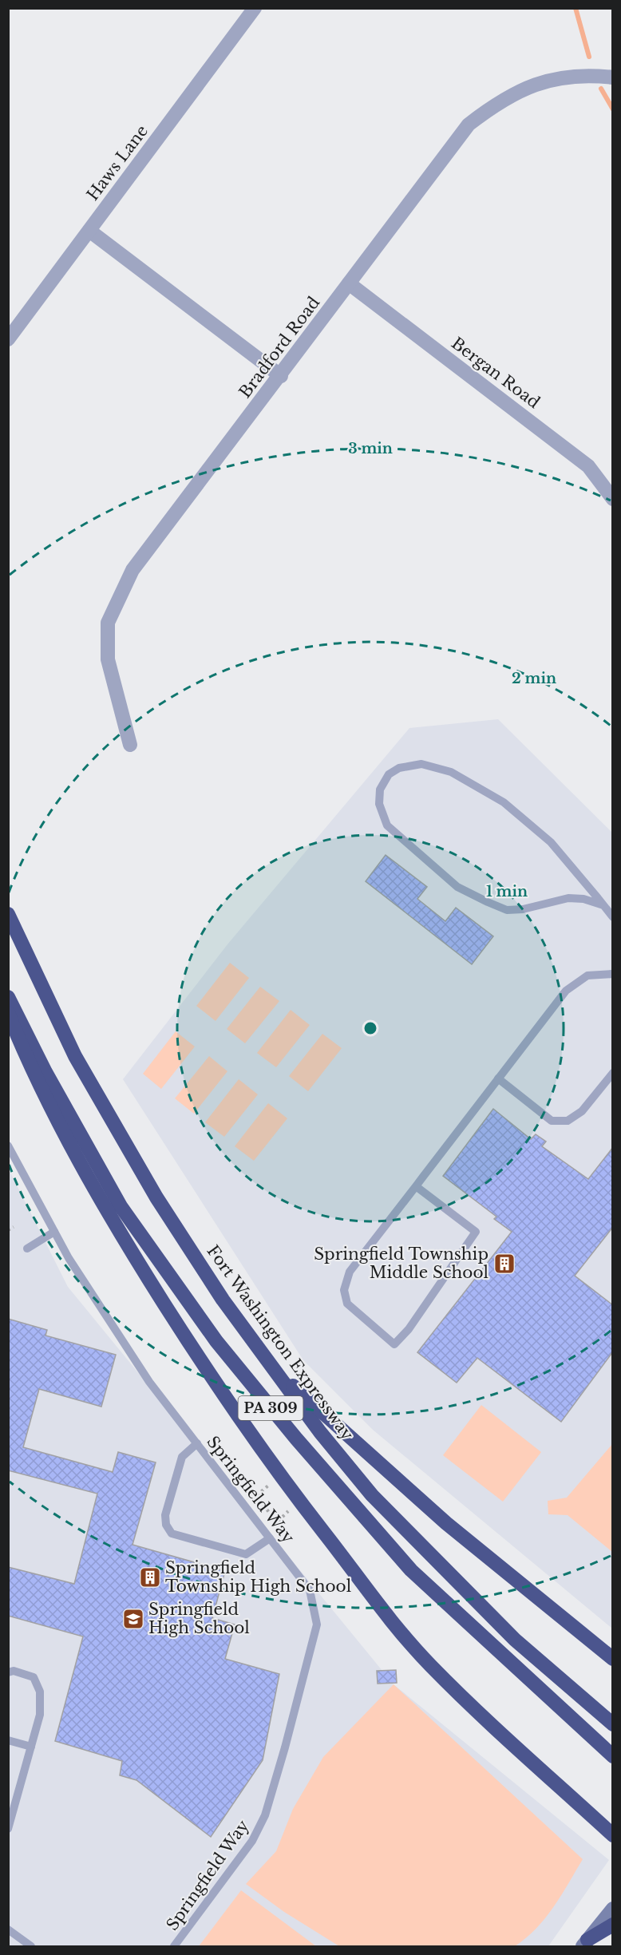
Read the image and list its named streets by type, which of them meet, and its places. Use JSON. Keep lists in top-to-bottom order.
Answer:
{
  "streets": {
    "highway": ["Fort Washington Expressway", "PA 309"],
    "street": ["Haws Lane", "Bradford Road", "Bergan Road"],
    "lane": ["Springfield Way"]
  },
  "crossings": [
    ["Bradford Road", "Bergan Road"]
  ],
  "places": {
    "building": ["Springfield Township Middle School", "Springfield Township High School"],
    "school or university": ["Springfield High School"]
  },
  "rings": ["3 min", "2 min", "1 min"]
}
